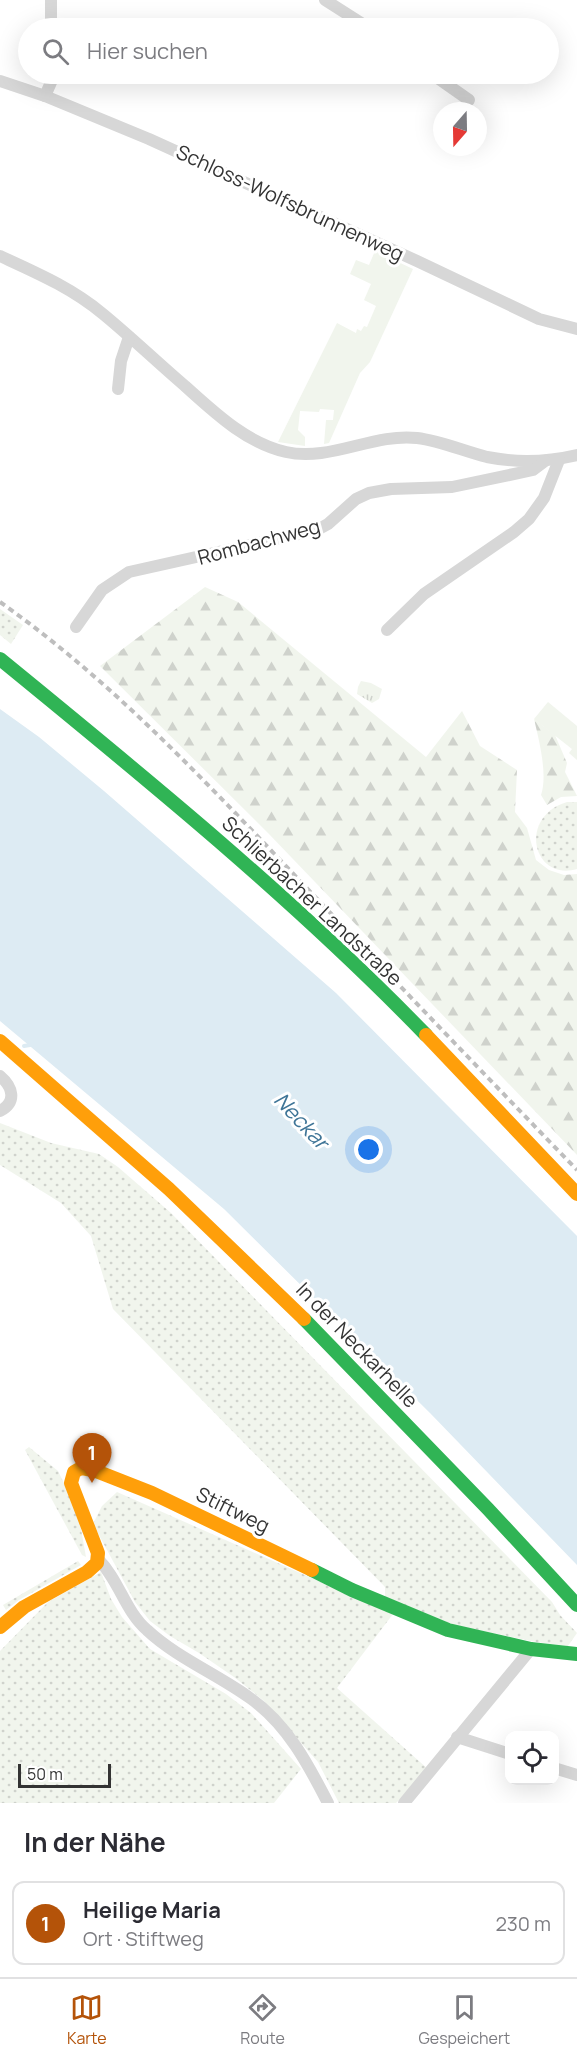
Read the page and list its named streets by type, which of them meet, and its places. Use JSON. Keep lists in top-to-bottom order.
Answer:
{
  "streets": {
    "main road": ["Schlierbacher Landstraße", "In der Neckarhelle", "Stiftweg"],
    "street": ["Schloss-Wolfsbrunnenweg", "Rombachweg"]
  },
  "water": ["Neckar"],
  "scale_bar": "50 m",
  "north": "bottom",
  "page": {
    "search": "Hier suchen",
    "pins": "1",
    "scale": "50 m",
    "heading": "In der Nähe",
    "list": [
      {
        "mark": "1",
        "name": "Heilige Maria",
        "note": "Ort · Stiftweg",
        "value": "230 m"
      }
    ],
    "nav": ["Karte", "Route", "Gespeichert"]
  }
}
